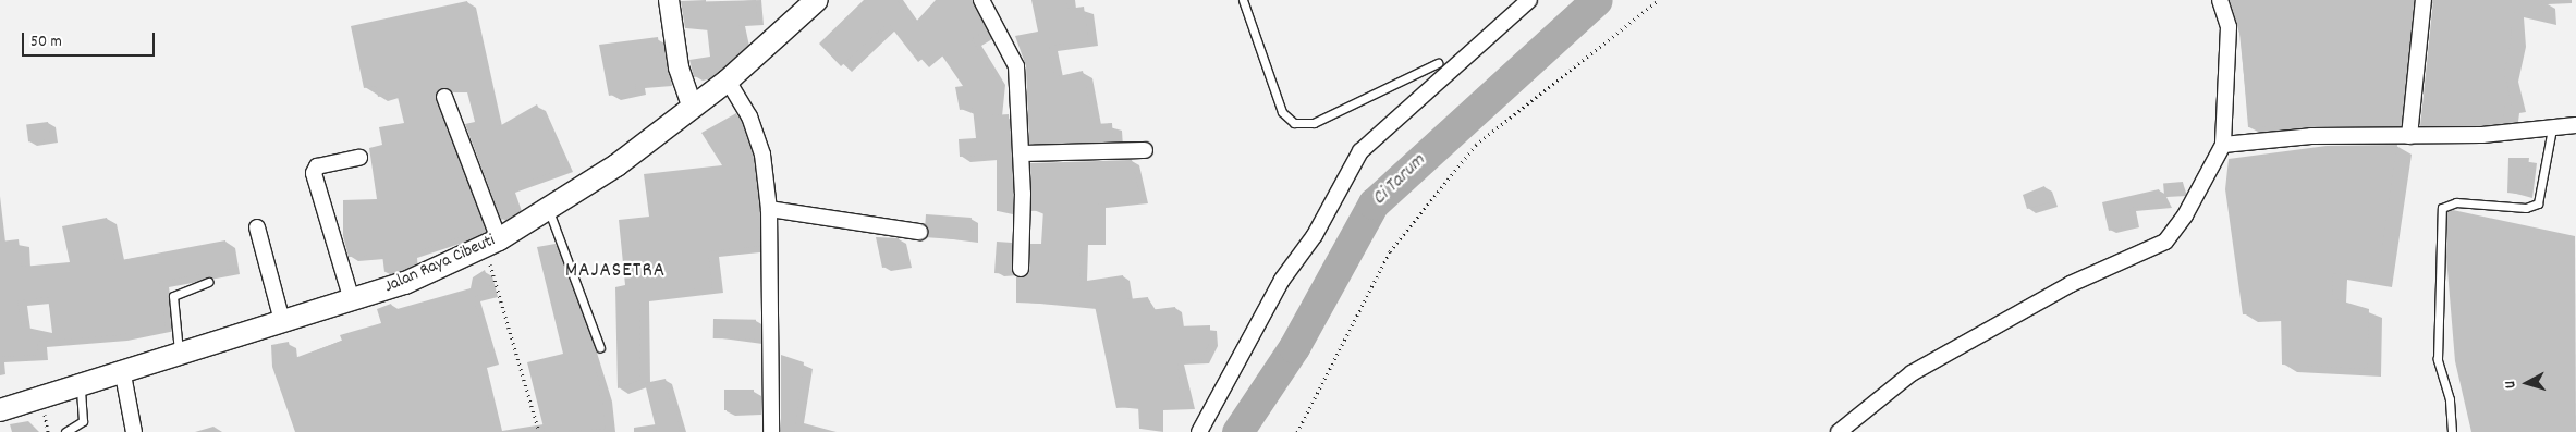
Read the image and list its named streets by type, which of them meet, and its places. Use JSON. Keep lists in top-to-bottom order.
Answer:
{
  "streets": {
    "main road": ["Jalan Raya Cibeuti"]
  },
  "districts": ["MAJASETRA"],
  "water": ["Ci Tarum"],
  "scale_bar": "50 m",
  "north": "left"
}
